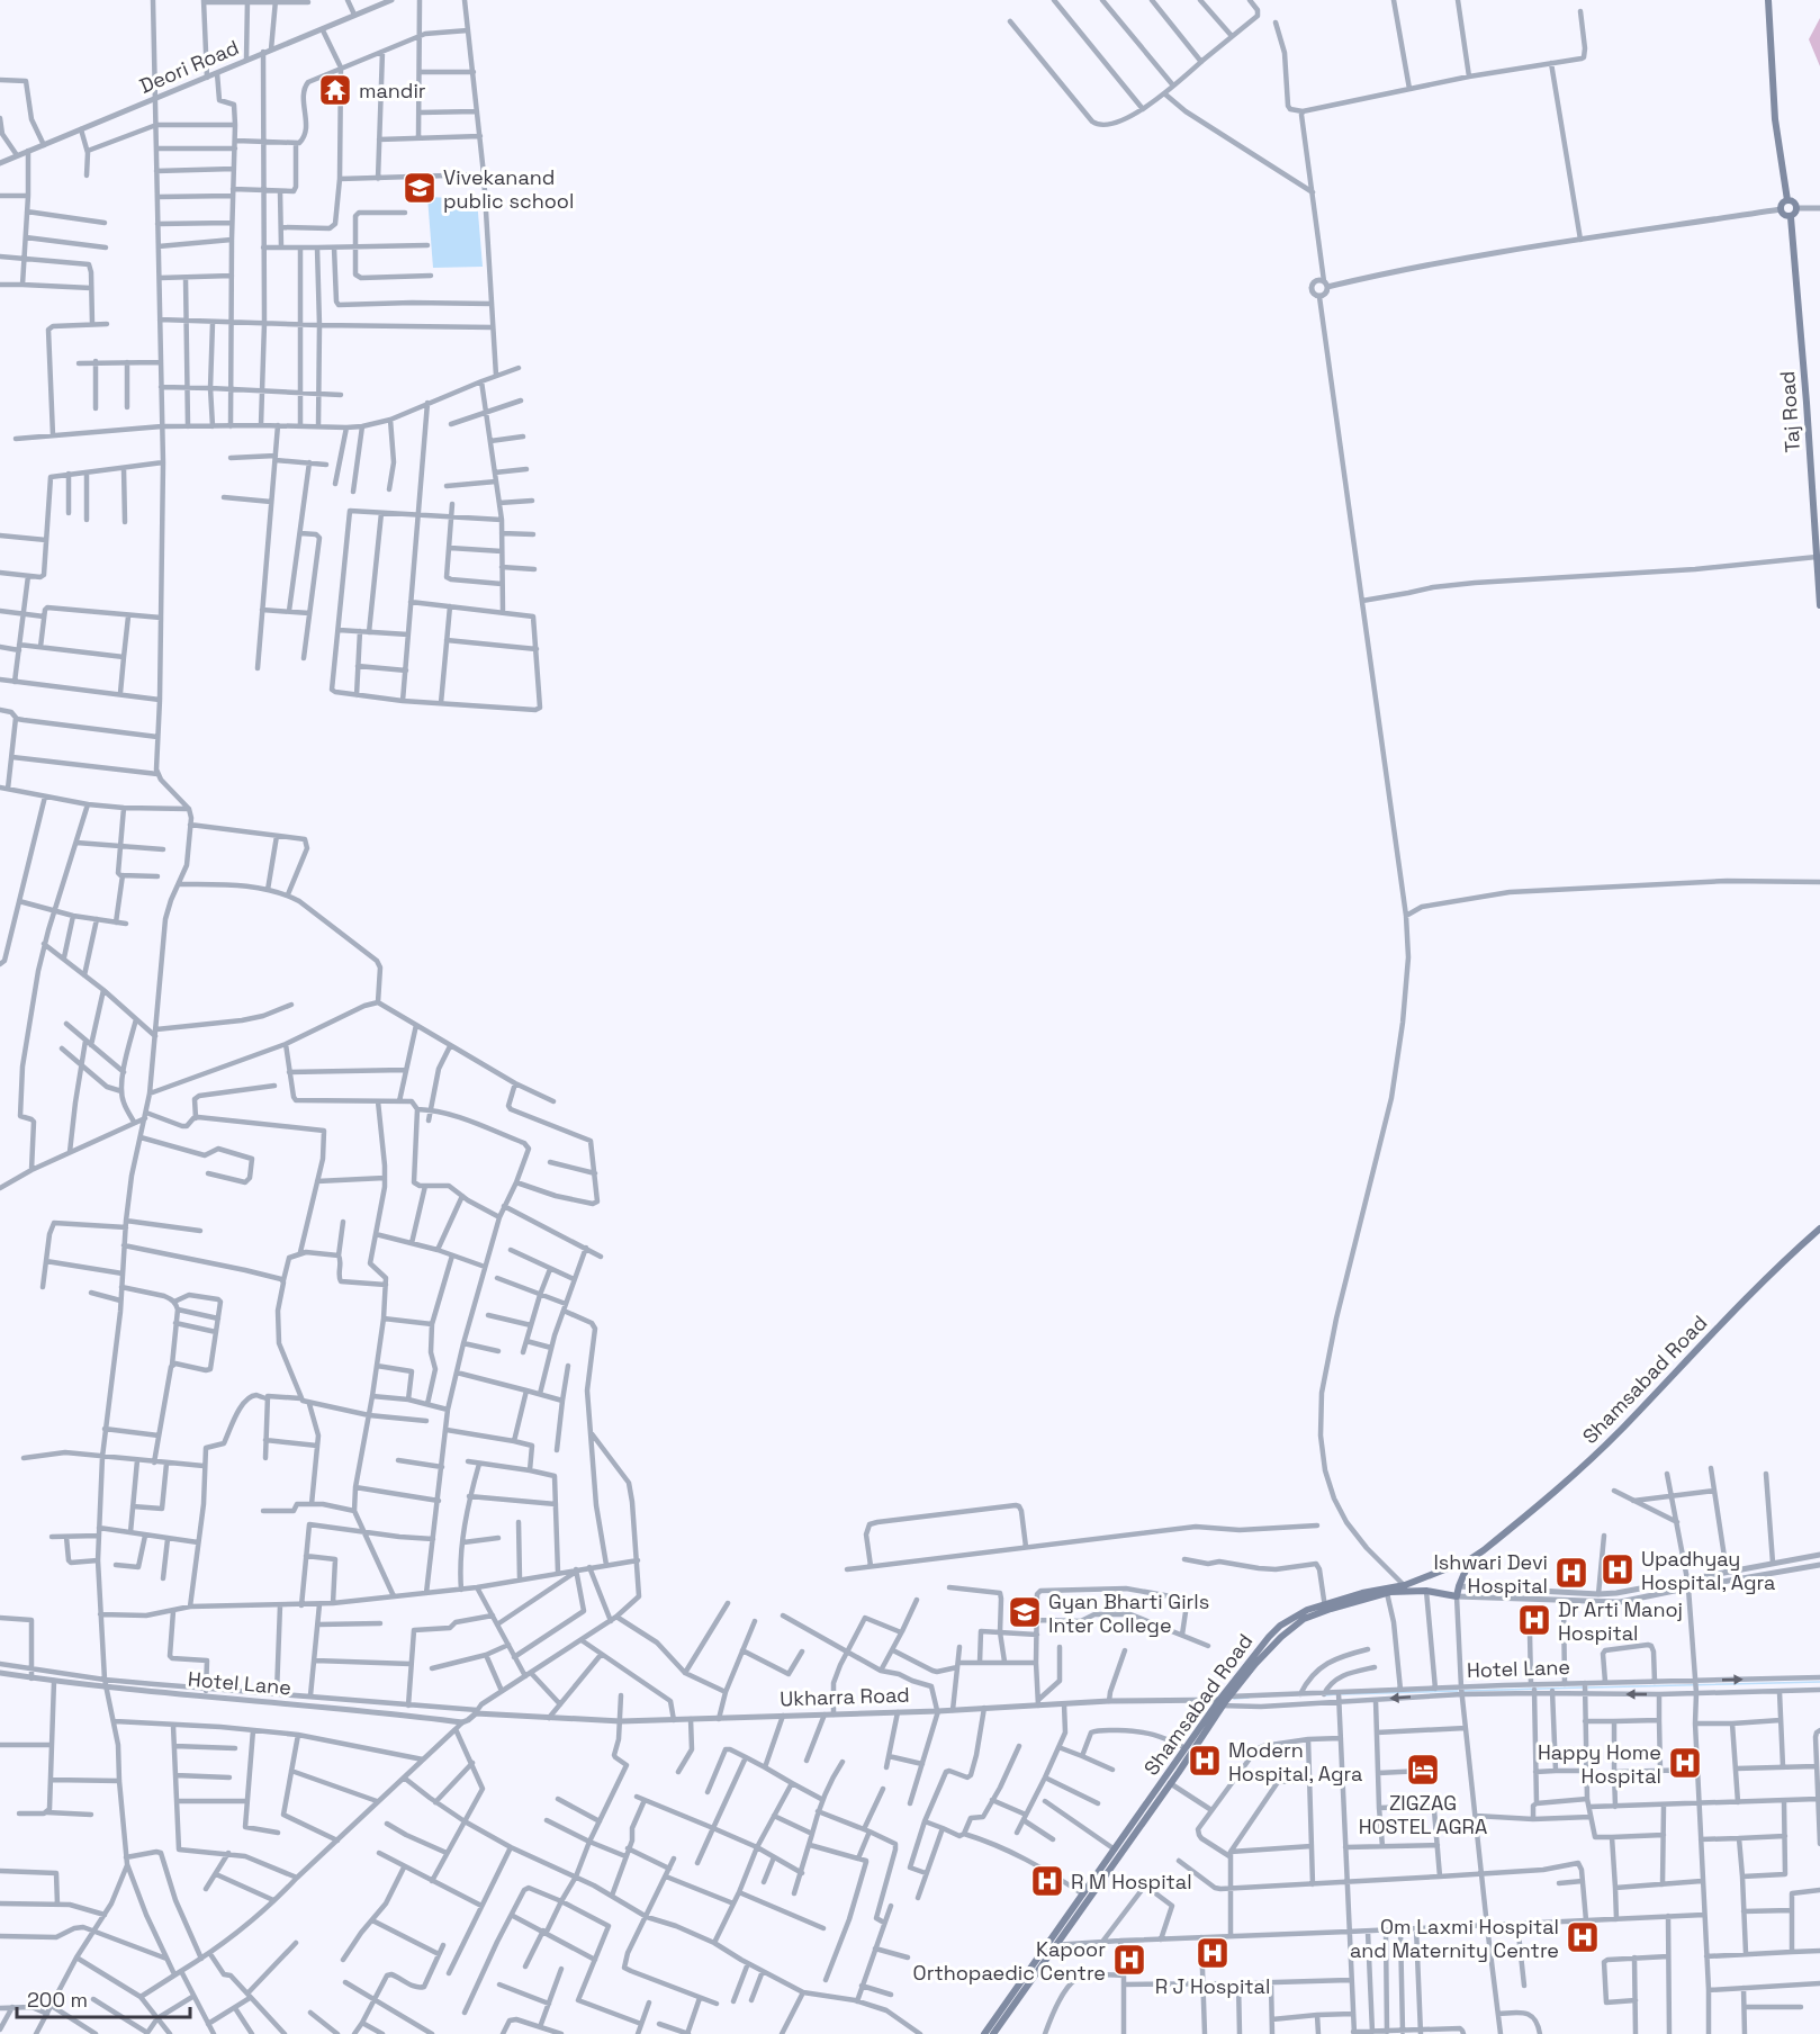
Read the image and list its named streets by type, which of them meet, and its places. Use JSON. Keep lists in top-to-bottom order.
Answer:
{
  "streets": {
    "main road": ["Taj Road", "Shamsabad Road"],
    "street": ["Deori Road", "Hotel Lane", "Ukharra Road"]
  },
  "crossings": [
    ["Shamsabad Road", "Ukharra Road"]
  ],
  "places": {
    "temple": ["mandir"],
    "school or university": ["Vivekanand public school", "Gyan Bharti Girls Inter College"],
    "hospital": [
      "Upadhyay Hospital, Agra",
      "Ishwari Devi Hospital",
      "Dr Arti Manoj Hospital",
      "Modern Hospital, Agra",
      "Happy Home Hospital",
      "R M Hospital",
      "Om Laxmi Hospital and Maternity Centre",
      "R J Hospital",
      "Kapoor Orthopaedic Centre"
    ],
    "hotel": ["ZIGZAG HOSTEL AGRA"]
  },
  "scale_bar": "200 m"
}
